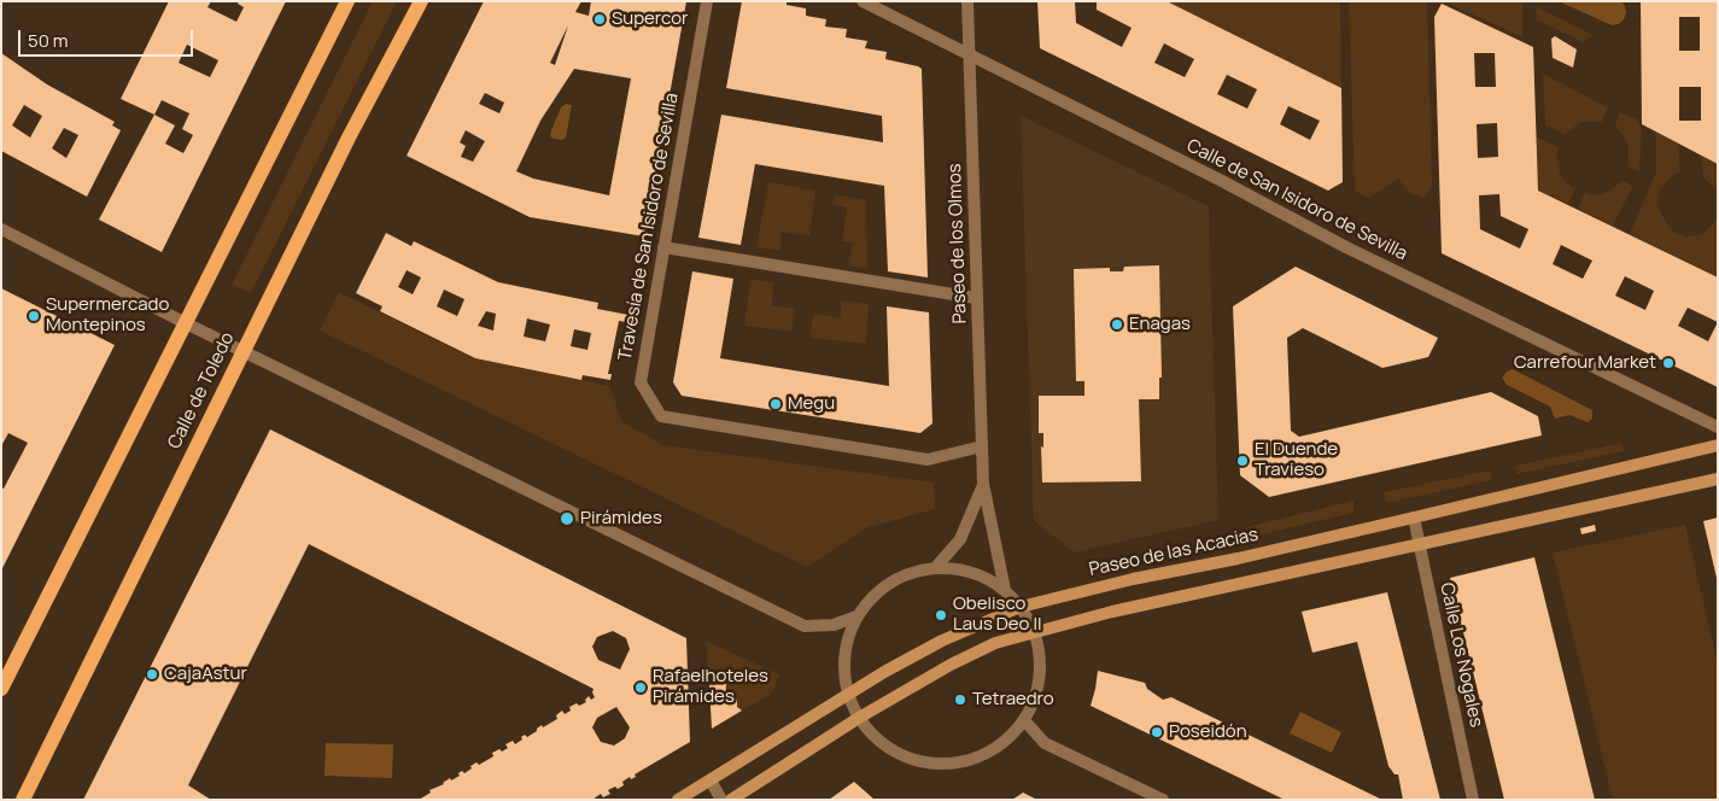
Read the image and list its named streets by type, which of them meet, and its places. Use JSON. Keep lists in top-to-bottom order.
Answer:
{
  "streets": {
    "main road": ["Calle de Toledo", "Paseo de las Acacias"],
    "street": [
      "Calle de San Isidoro de Sevilla",
      "Travesía de San Isidoro de Sevilla",
      "Paseo de los Olmos",
      "Calle Los Nogales"
    ]
  },
  "crossings": [
    ["Calle de San Isidoro de Sevilla", "Paseo de los Olmos"],
    ["Travesía de San Isidoro de Sevilla", "Paseo de los Olmos"],
    ["Paseo de las Acacias", "Calle Los Nogales"]
  ],
  "places": [
    "Supercor",
    "Supermercado Montepinos",
    "Enagas",
    "Carrefour Market",
    "Megu",
    "El Duende Travieso",
    "Pirámides",
    "Obelisco Laus Deo II",
    "CajaAstur",
    "Rafaelhoteles Pirámides",
    "Tetraedro",
    "Poseidón"
  ],
  "scale_bar": "50 m"
}
